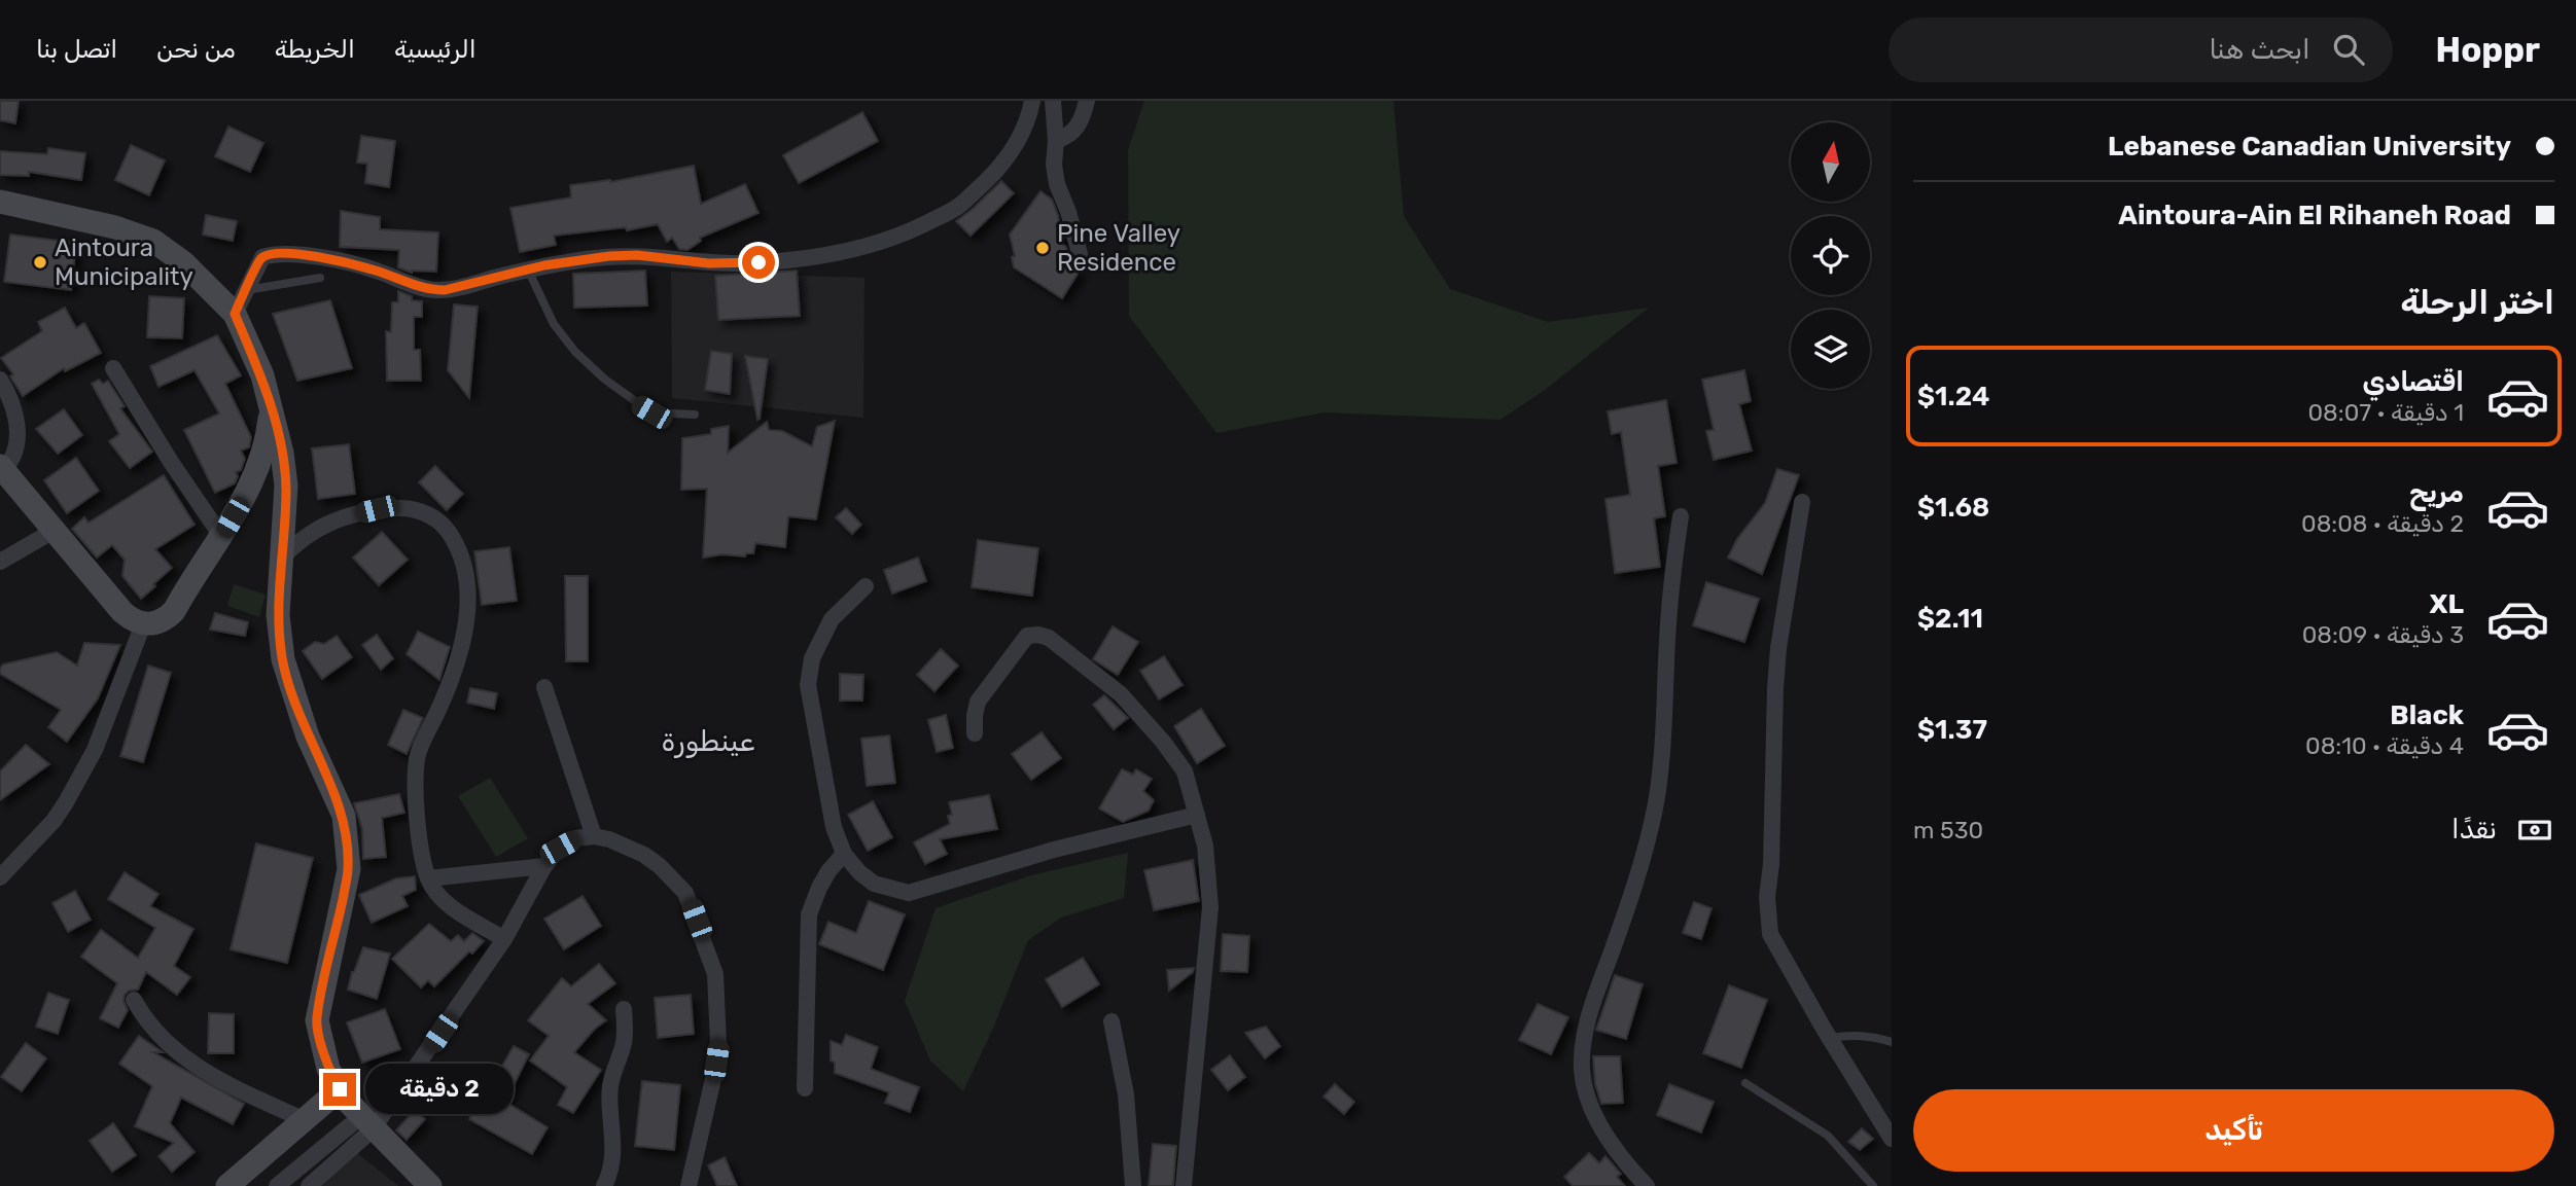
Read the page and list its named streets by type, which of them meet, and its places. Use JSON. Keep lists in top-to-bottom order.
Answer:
{
  "districts": ["عينطورة"],
  "places": ["Pine Valley Residence", "Aintoura Municipality"],
  "north": "top",
  "page": {
    "header": "Hoppr",
    "search": "ابحث هنا",
    "nav": [
      "الرئيسية",
      "الخريطة",
      "من نحن",
      "اتصل بنا"
    ],
    "banner": ["Lebanese Canadian University", "Aintoura-Ain El Rihaneh Road"],
    "heading": "اختر الرحلة",
    "list": [
      {
        "name": "اقتصادي",
        "note": "1 دقيقة · 08:07",
        "value": "$1.24"
      },
      {
        "name": "مريح",
        "note": "2 دقيقة · 08:08",
        "value": "$1.68"
      },
      {
        "name": "XL",
        "note": "3 دقيقة · 08:09",
        "value": "$2.11"
      },
      {
        "name": "Black",
        "note": "4 دقيقة · 08:10",
        "value": "$1.37"
      }
    ],
    "pay": ["نقدًا", "530 m"],
    "bubble": "2 دقيقة",
    "buttons": "تأكيد"
  }
}
